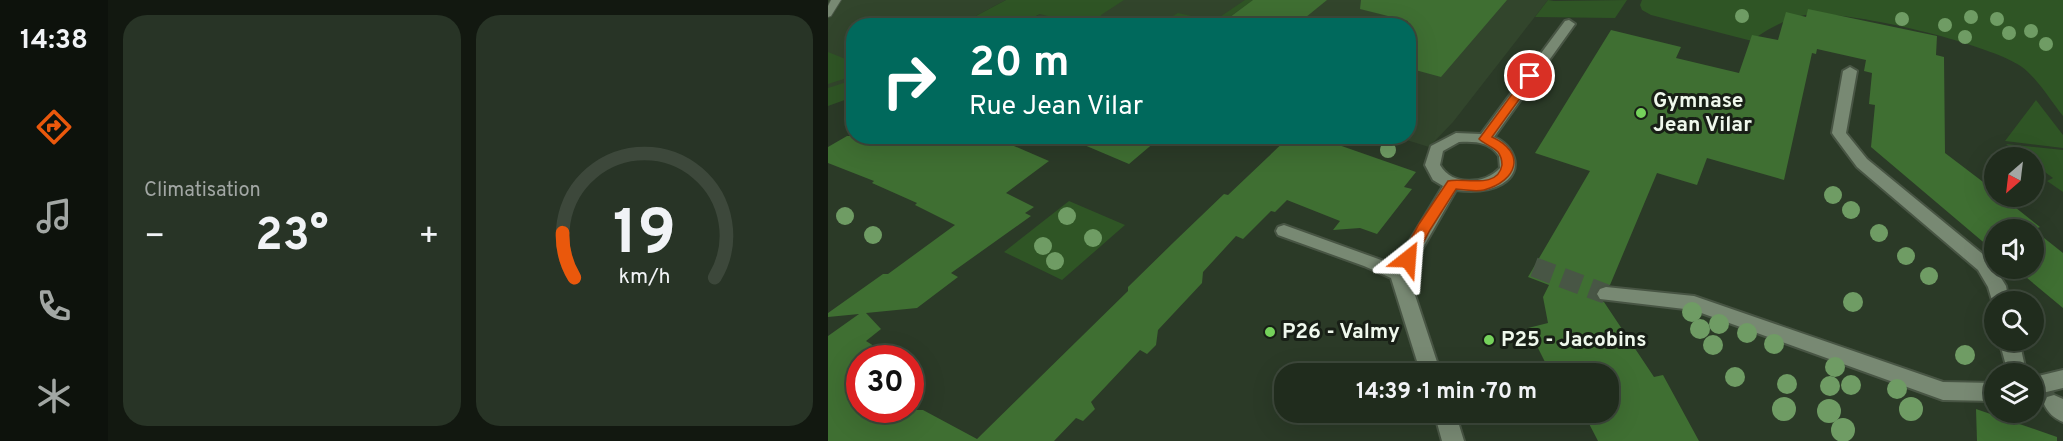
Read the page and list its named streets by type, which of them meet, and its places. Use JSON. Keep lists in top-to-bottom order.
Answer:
{
  "places": ["Gymnase Jean Vilar", "P26 - Valmy", "P25 - Jacobins"],
  "north": "bottom left",
  "page": {
    "tabs": "14:38",
    "tile": "Climatisation",
    "turn": ["20 m", "Rue Jean Vilar"],
    "heat": ["−", "23°", "+"],
    "limit": "30",
    "trip": "14:39 · 1 min · 70 m",
    "gauge": ["19", "km/h"]
  }
}
